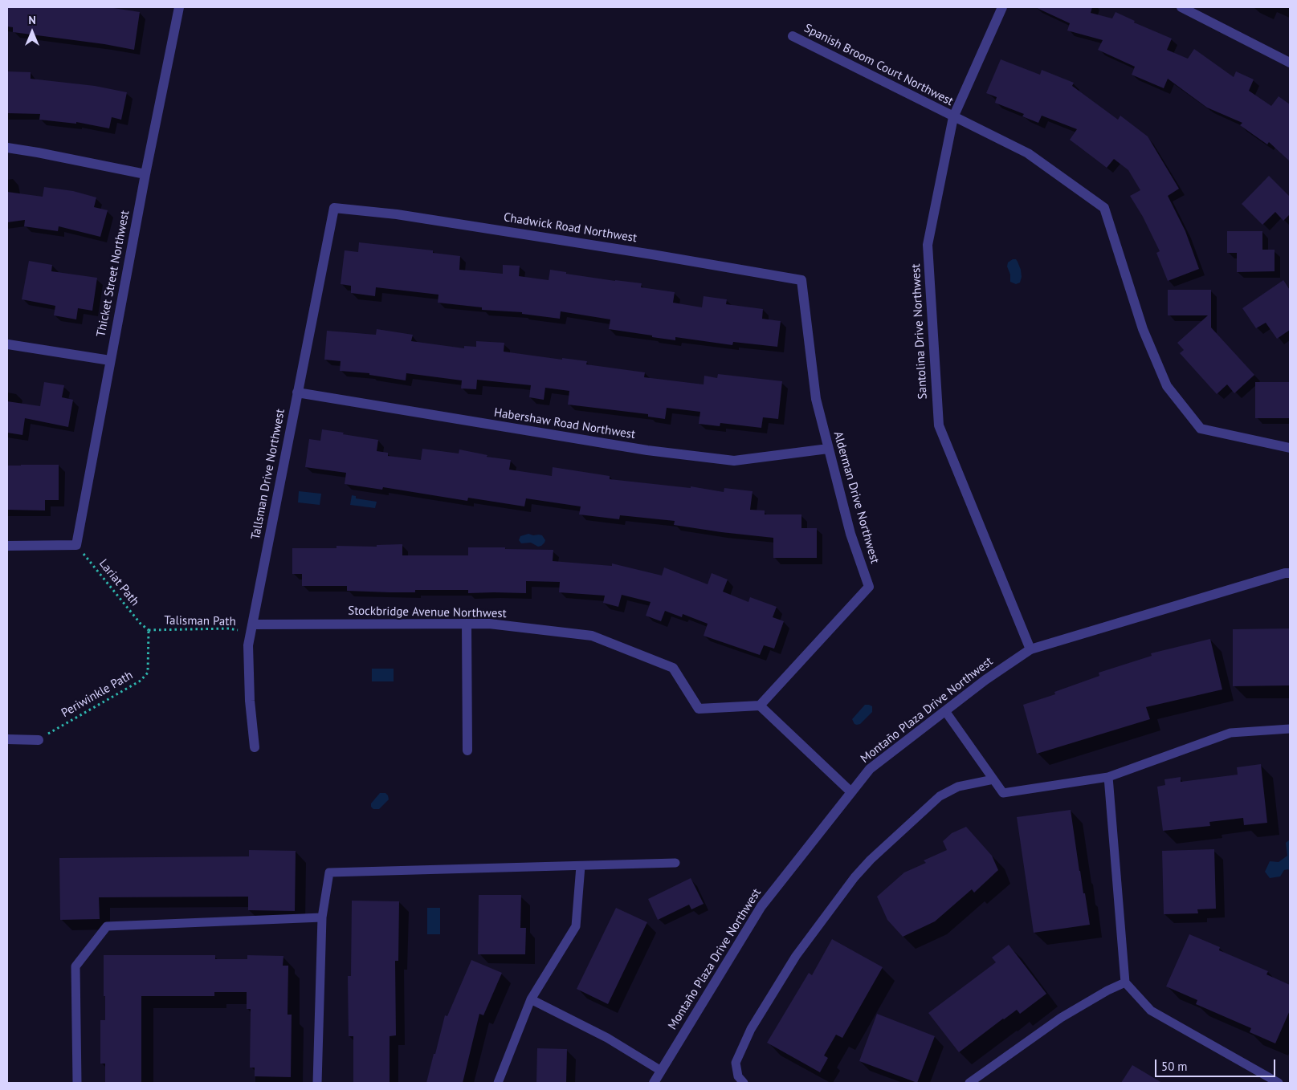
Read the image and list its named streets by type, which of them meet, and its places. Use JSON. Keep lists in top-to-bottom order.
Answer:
{
  "streets": {
    "street": [
      "Spanish Broom Court Northwest",
      "Chadwick Road Northwest",
      "Thicket Street Northwest",
      "Santolina Drive Northwest",
      "Habershaw Road Northwest",
      "Tallsman Drive Northwest",
      "Alderman Drive Northwest",
      "Stockbridge Avenue Northwest",
      "Montaño Plaza Drive Northwest"
    ],
    "path": ["Lariat Path", "Talisman Path", "Periwinkle Path"]
  },
  "crossings": [
    ["Spanish Broom Court Northwest", "Santolina Drive Northwest"],
    ["Chadwick Road Northwest", "Tallsman Drive Northwest"],
    ["Chadwick Road Northwest", "Alderman Drive Northwest"],
    ["Thicket Street Northwest", "Lariat Path"],
    ["Santolina Drive Northwest", "Montaño Plaza Drive Northwest"],
    ["Habershaw Road Northwest", "Tallsman Drive Northwest"],
    ["Habershaw Road Northwest", "Alderman Drive Northwest"],
    ["Tallsman Drive Northwest", "Stockbridge Avenue Northwest"],
    ["Tallsman Drive Northwest", "Talisman Path"],
    ["Alderman Drive Northwest", "Stockbridge Avenue Northwest"],
    ["Lariat Path", "Talisman Path"],
    ["Lariat Path", "Periwinkle Path"],
    ["Stockbridge Avenue Northwest", "Talisman Path"],
    ["Talisman Path", "Periwinkle Path"]
  ],
  "scale_bar": "50 m",
  "north": "top"
}
